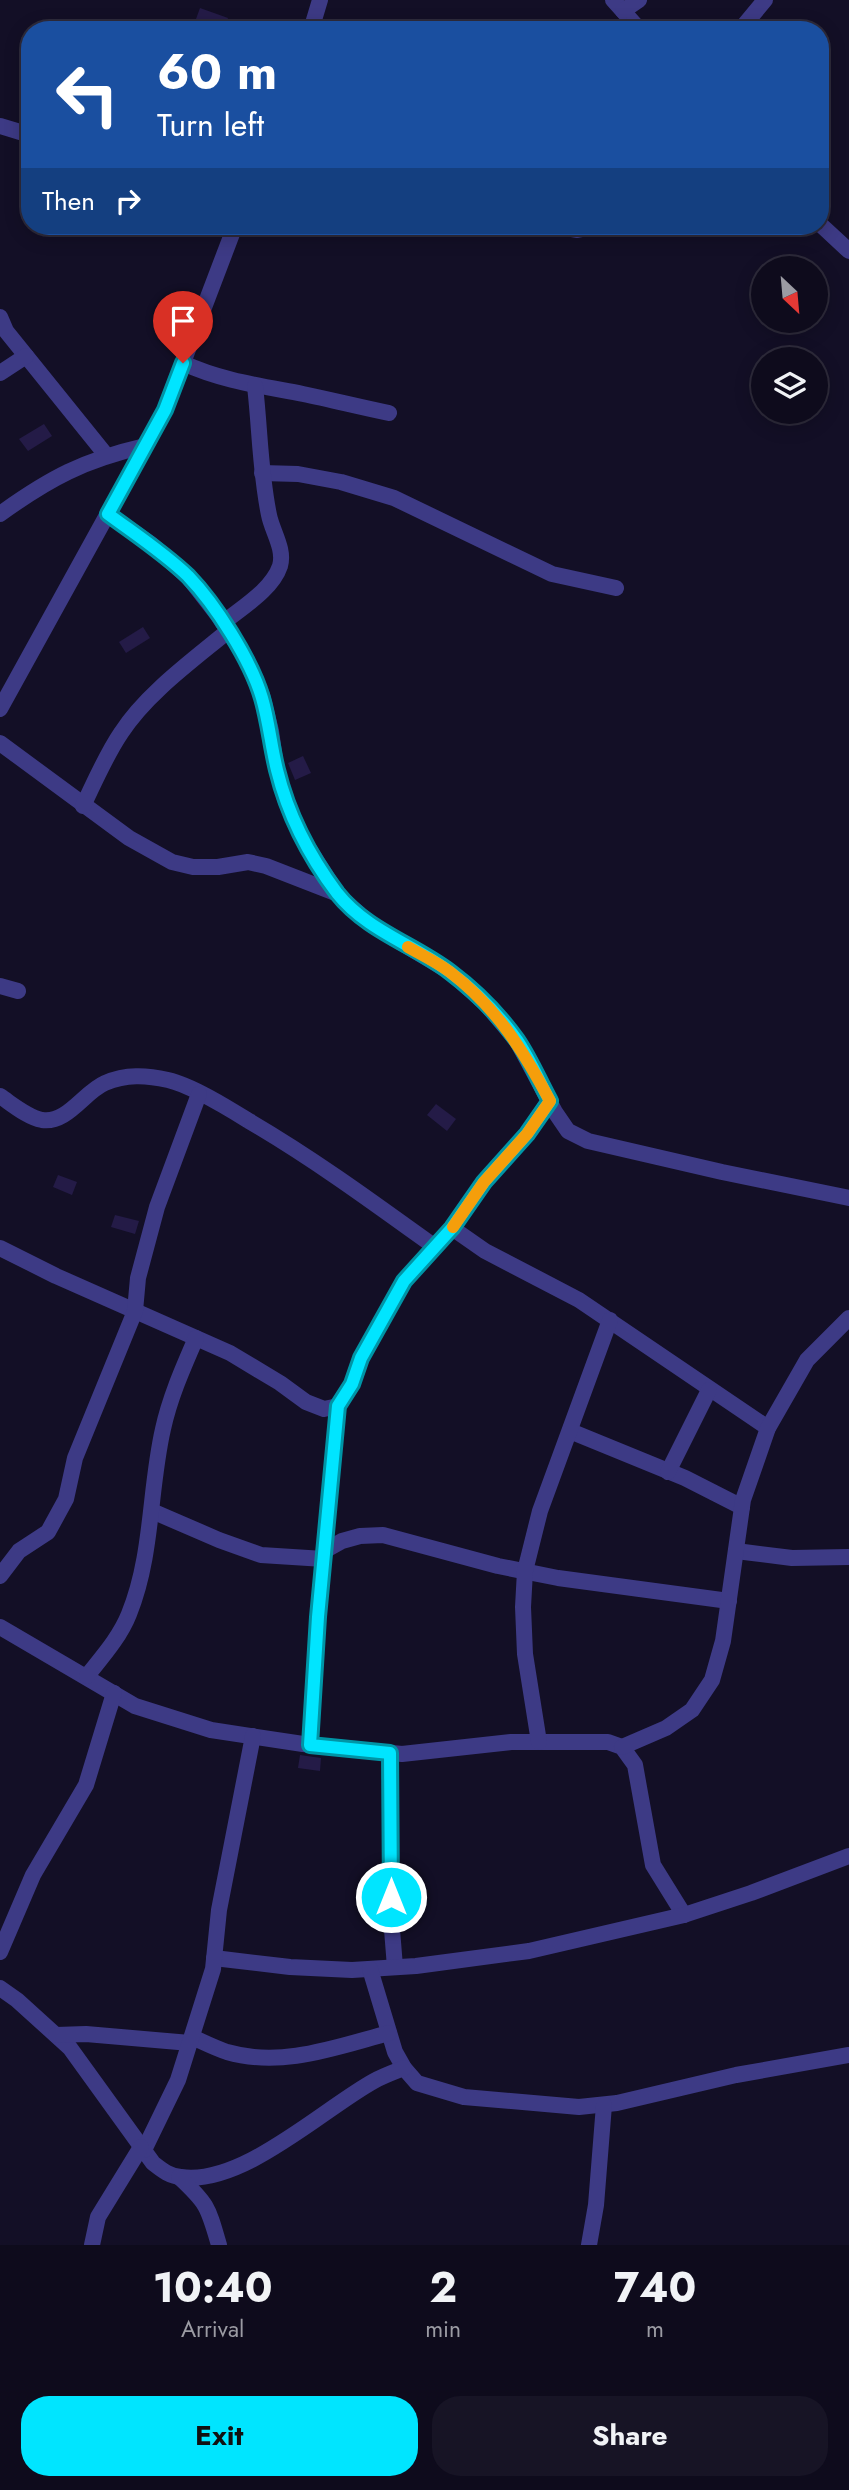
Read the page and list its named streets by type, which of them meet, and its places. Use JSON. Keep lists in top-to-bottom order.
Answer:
{
  "north": "bottom right",
  "page": {
    "turn": ["60 m", "Turn left"],
    "then": "Then",
    "eta": [
      "10:40",
      "Arrival",
      "2",
      "min",
      "740",
      "m"
    ],
    "buttons": ["Exit", "Share"]
  }
}
